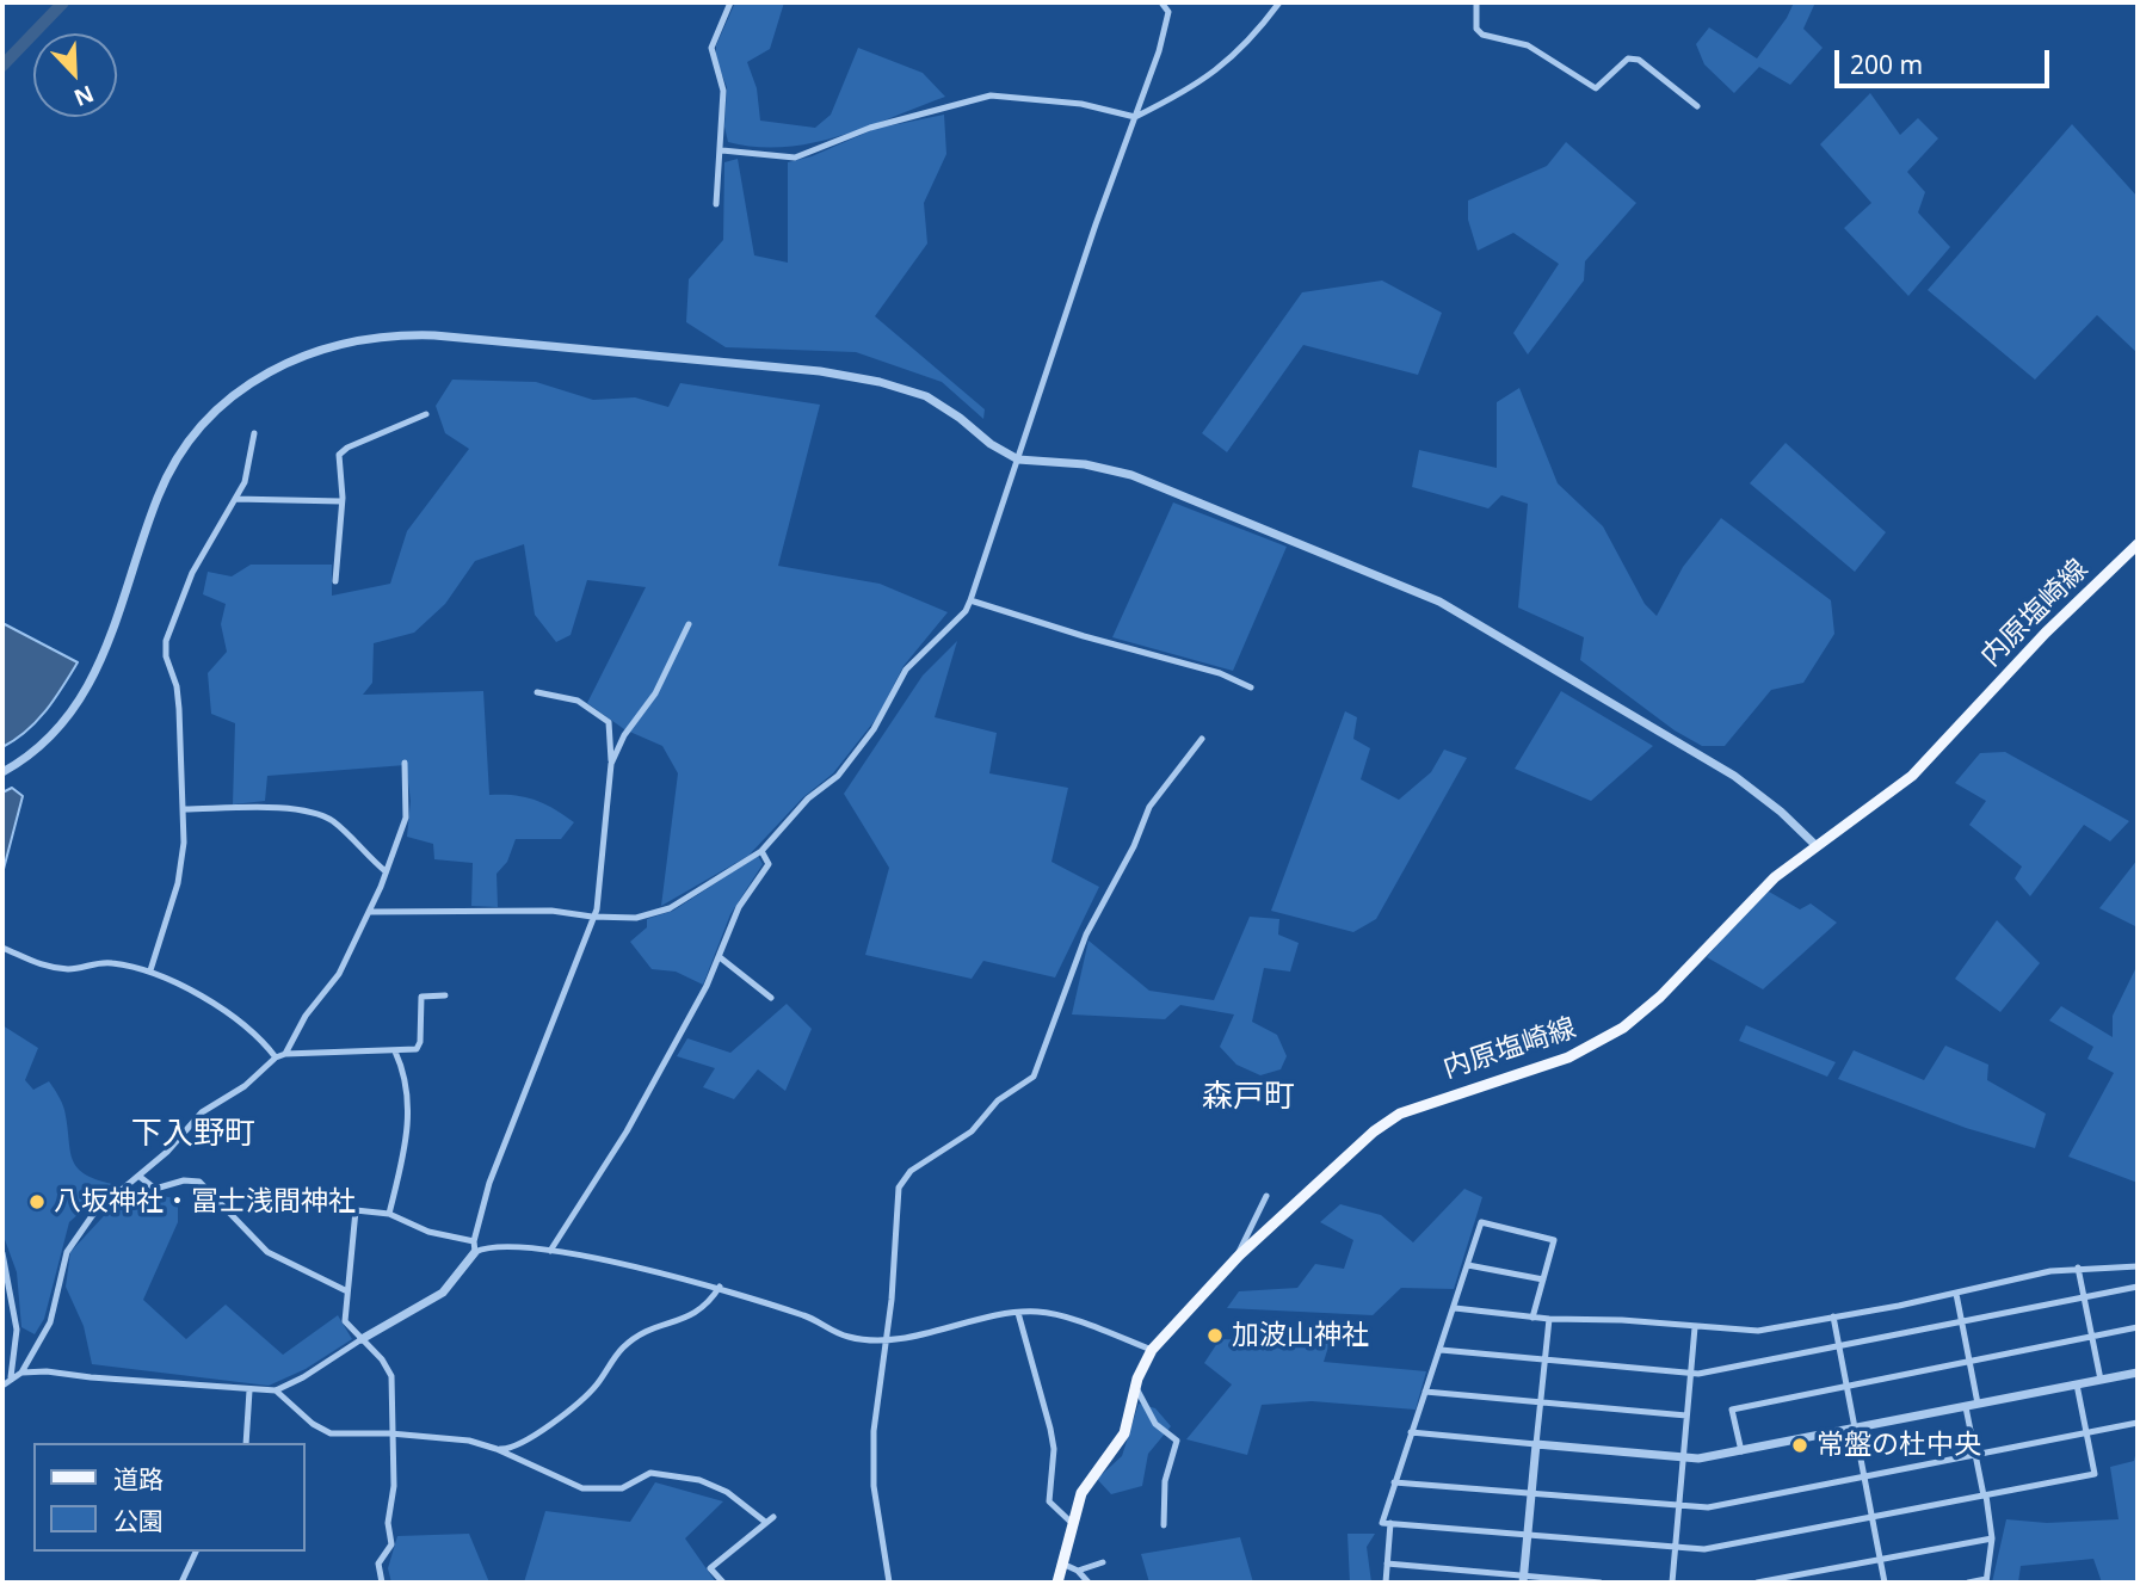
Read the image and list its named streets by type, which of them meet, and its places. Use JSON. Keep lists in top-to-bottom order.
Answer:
{
  "streets": {
    "main road": ["内原塩崎線"]
  },
  "districts": ["森戸町", "下入野町"],
  "places": ["八坂神社・冨士浅間神社", "加波山神社", "常盤の杜中央"],
  "legend": ["道路", "公園"],
  "scale_bar": "200 m",
  "north": "bottom right"
}
